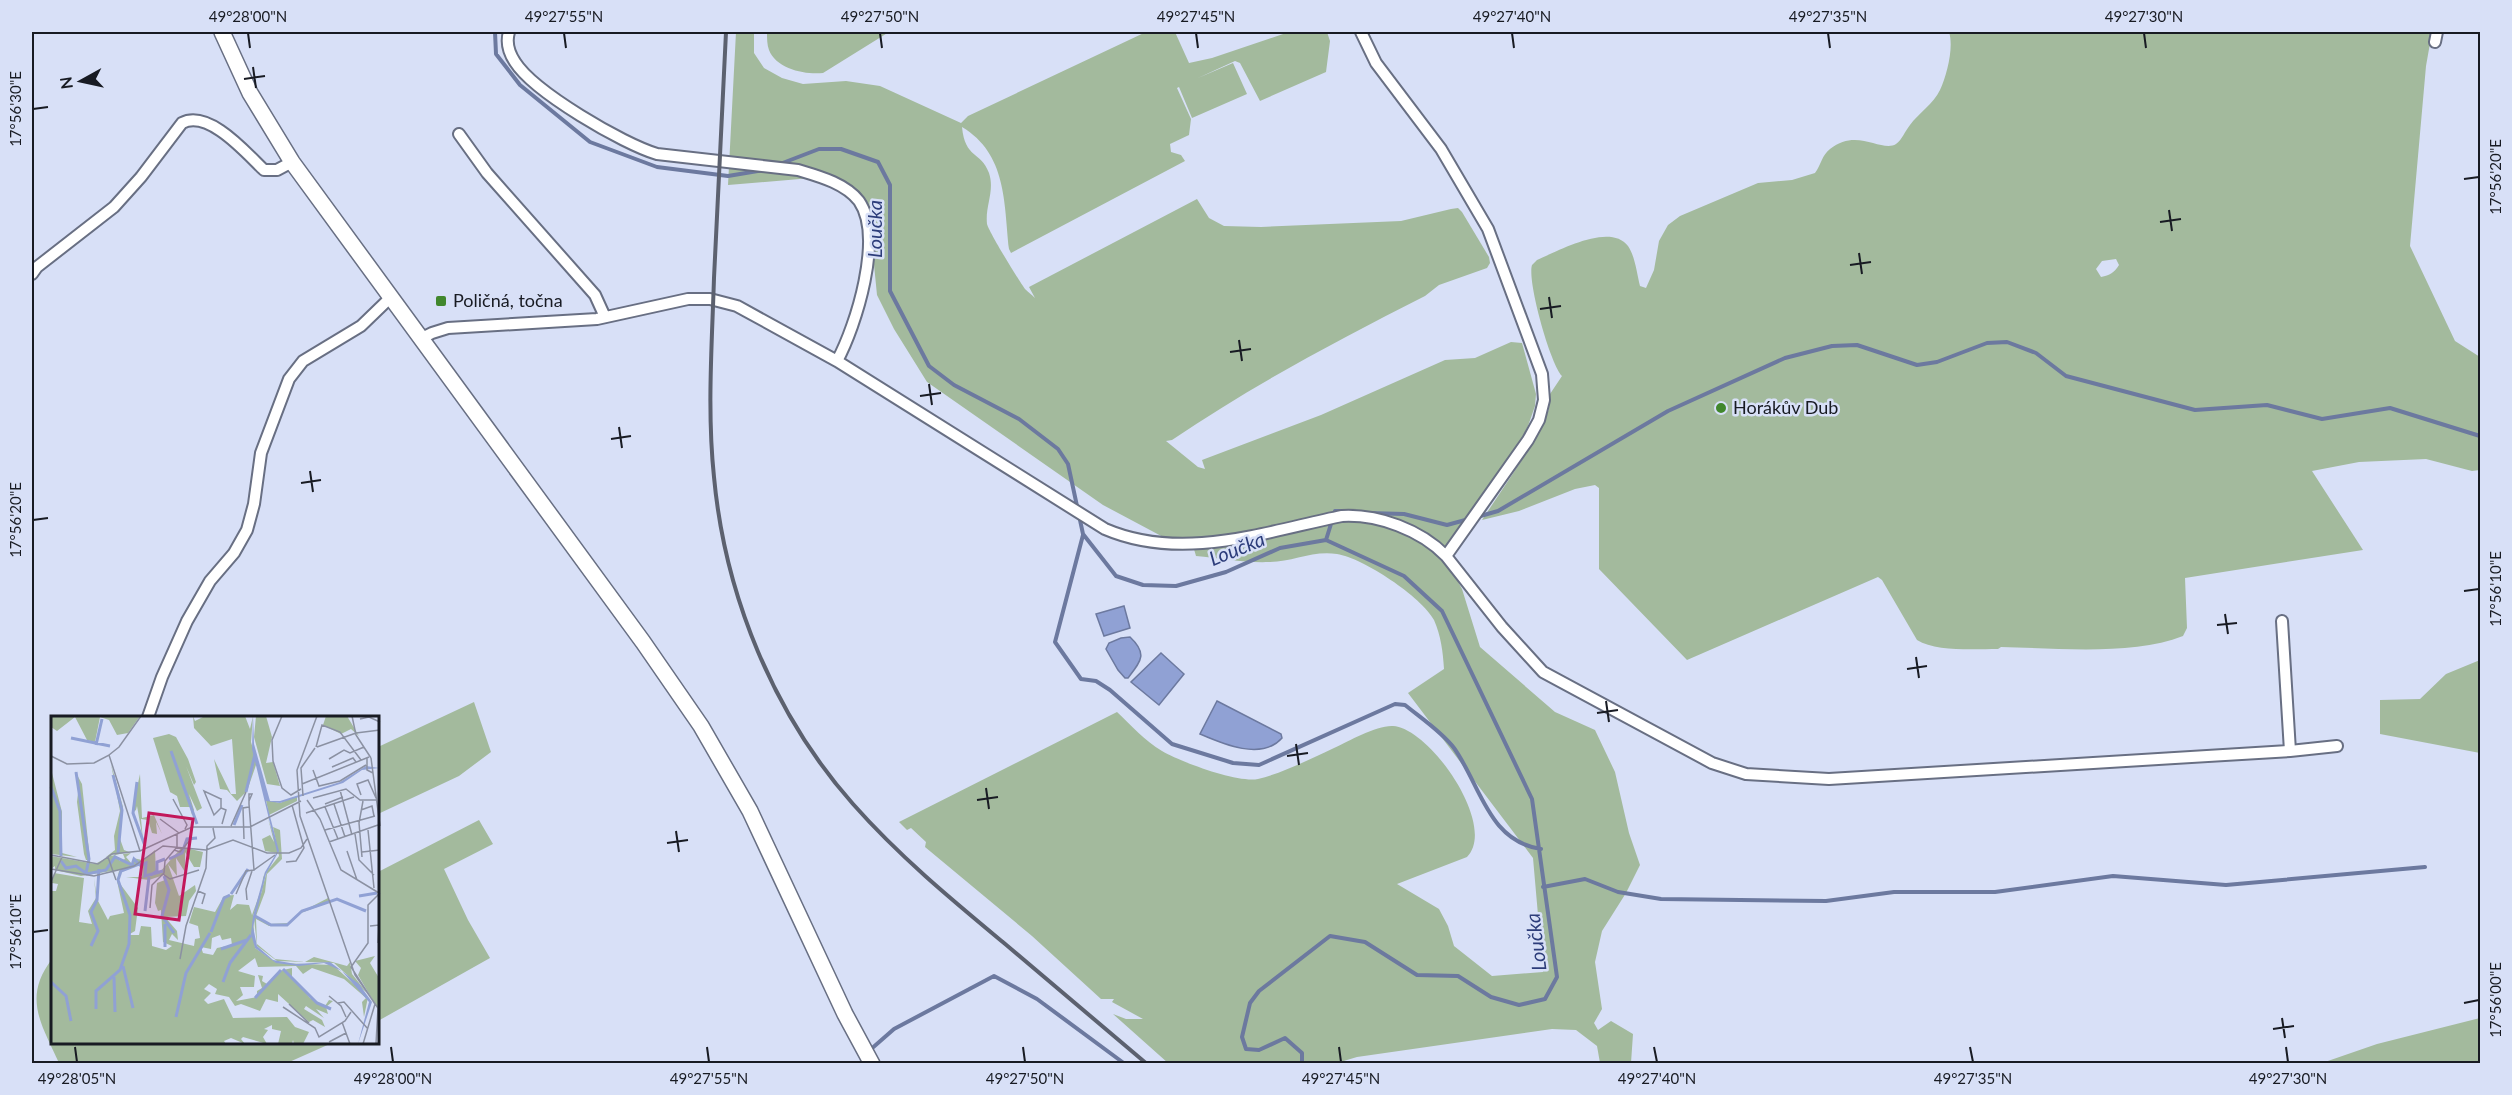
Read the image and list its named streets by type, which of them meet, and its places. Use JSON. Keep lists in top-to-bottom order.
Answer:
{
  "water": ["Loučka"],
  "places": {
    "transit": ["Poličná, točna"],
    "other": ["Horákův Dub"]
  },
  "north": "left",
  "coordinates": [
    "49°28'00\"N",
    "49°27'55\"N",
    "49°27'50\"N",
    "49°27'45\"N",
    "49°27'40\"N",
    "49°27'35\"N",
    "49°27'30\"N",
    "17°56'30\"E",
    "17°56'20\"E",
    "17°56'10\"E",
    "17°56'00\"E",
    "49°28'05\"N"
  ]
}
